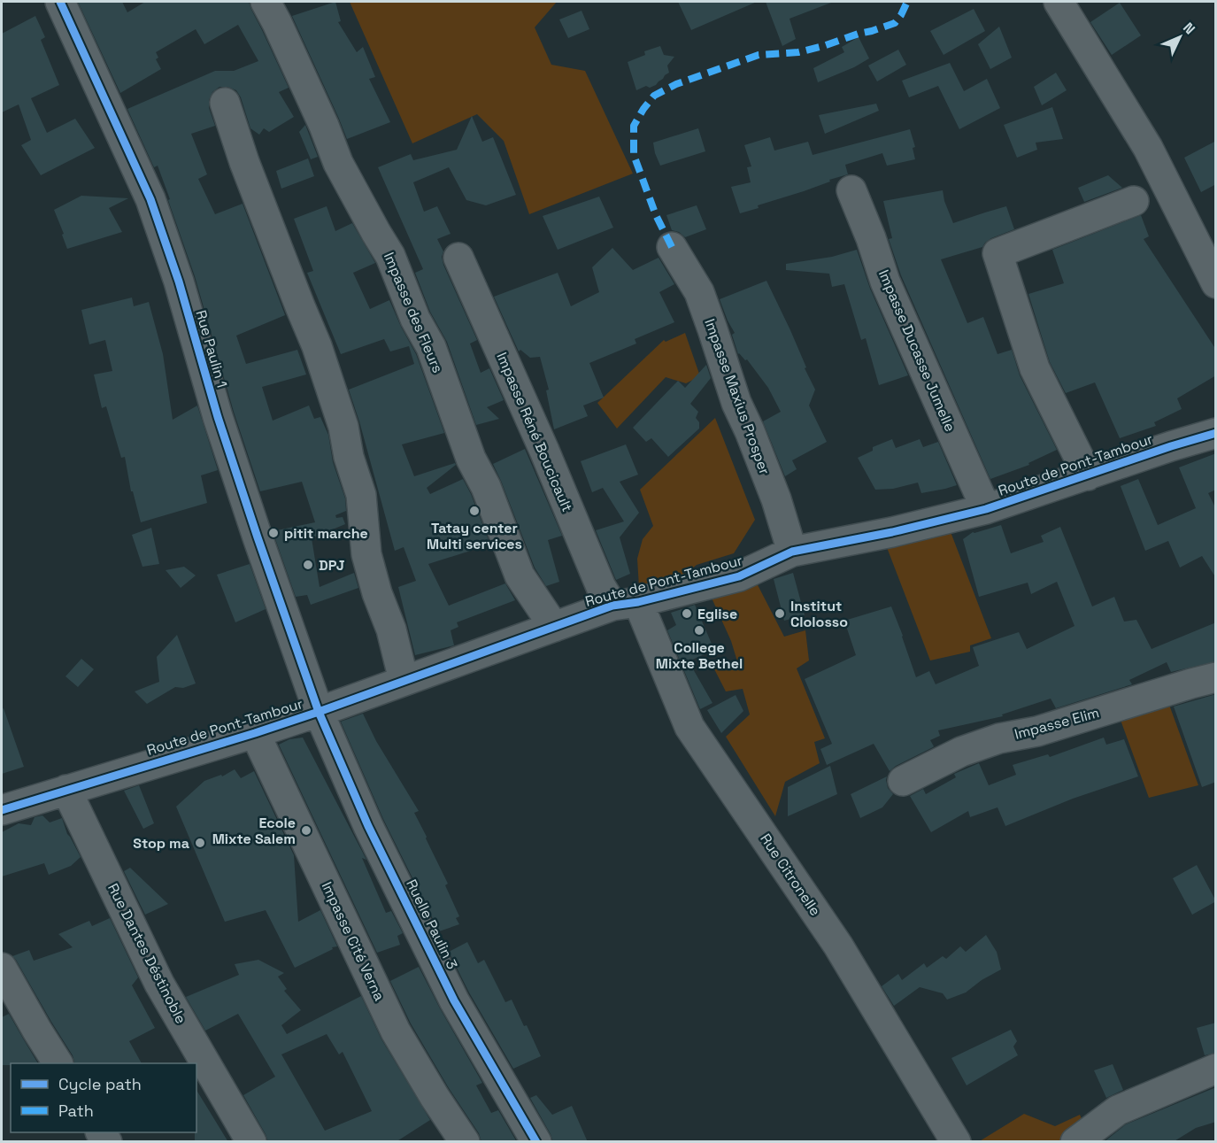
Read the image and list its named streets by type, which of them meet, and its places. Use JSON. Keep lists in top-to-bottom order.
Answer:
{
  "streets": {
    "street": [
      "Impasse des Fleurs",
      "Rue Paulin 1",
      "Impasse Ducasse Jumelle",
      "Impasse Maxius Prosper",
      "Impasse Réné Boucicault",
      "Route de Pont-Tambour",
      "Impasse Elim",
      "Rue Citronelle",
      "Ruelle Paulin 3",
      "Impasse Cité Verna",
      "Rue Dantes Déstinoble"
    ]
  },
  "crossings": [
    ["Impasse des Fleurs", "Route de Pont-Tambour"],
    ["Rue Paulin 1", "Route de Pont-Tambour"],
    ["Rue Paulin 1", "Ruelle Paulin 3"],
    ["Impasse Ducasse Jumelle", "Route de Pont-Tambour"],
    ["Impasse Maxius Prosper", "Route de Pont-Tambour"],
    ["Impasse Réné Boucicault", "Route de Pont-Tambour"],
    ["Impasse Réné Boucicault", "Rue Citronelle"],
    ["Route de Pont-Tambour", "Rue Citronelle"],
    ["Route de Pont-Tambour", "Ruelle Paulin 3"],
    ["Route de Pont-Tambour", "Impasse Cité Verna"],
    ["Route de Pont-Tambour", "Rue Dantes Déstinoble"]
  ],
  "places": [
    "Tatay center Multi services",
    "pitit marche",
    "DPJ",
    "Eglise",
    "Institut Clolosso",
    "College Mixte Bethel",
    "Ecole Mixte Salem",
    "Stop ma"
  ],
  "legend": ["Cycle path", "Path"],
  "north": "top right"
}
